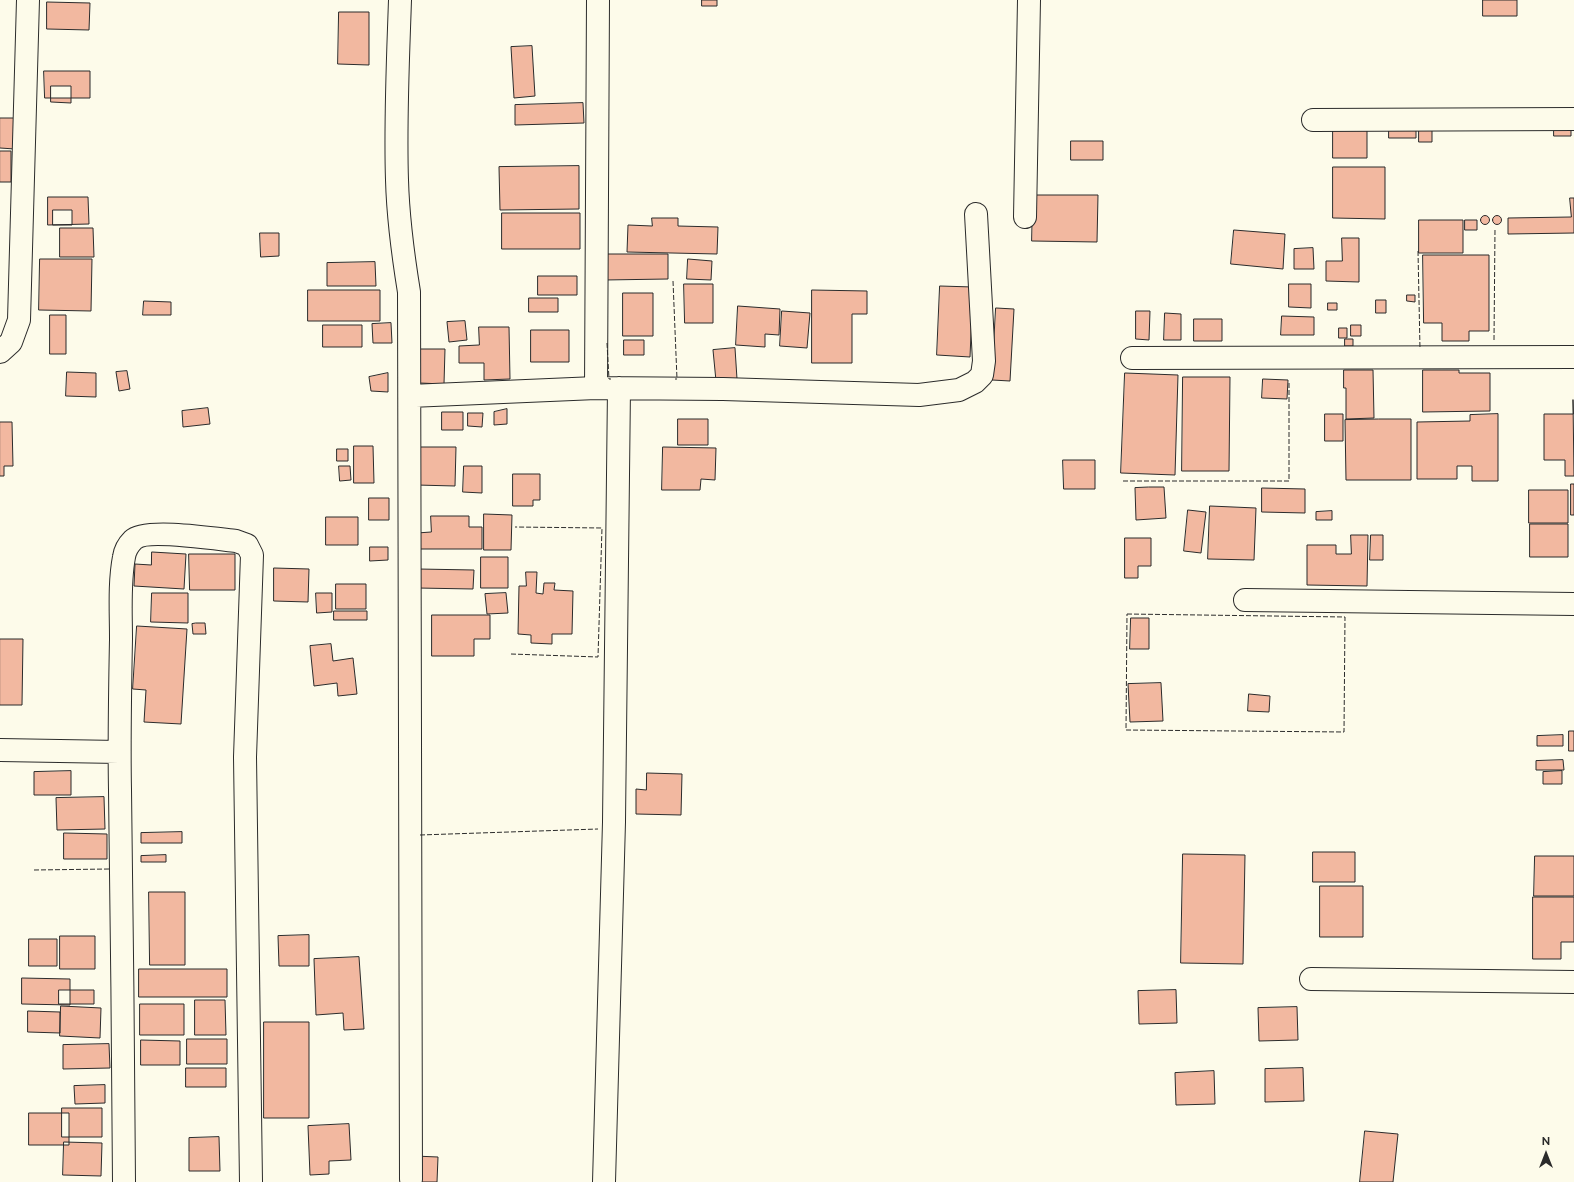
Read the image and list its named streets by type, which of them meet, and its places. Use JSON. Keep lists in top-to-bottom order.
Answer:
{
  "north": "top"
}
